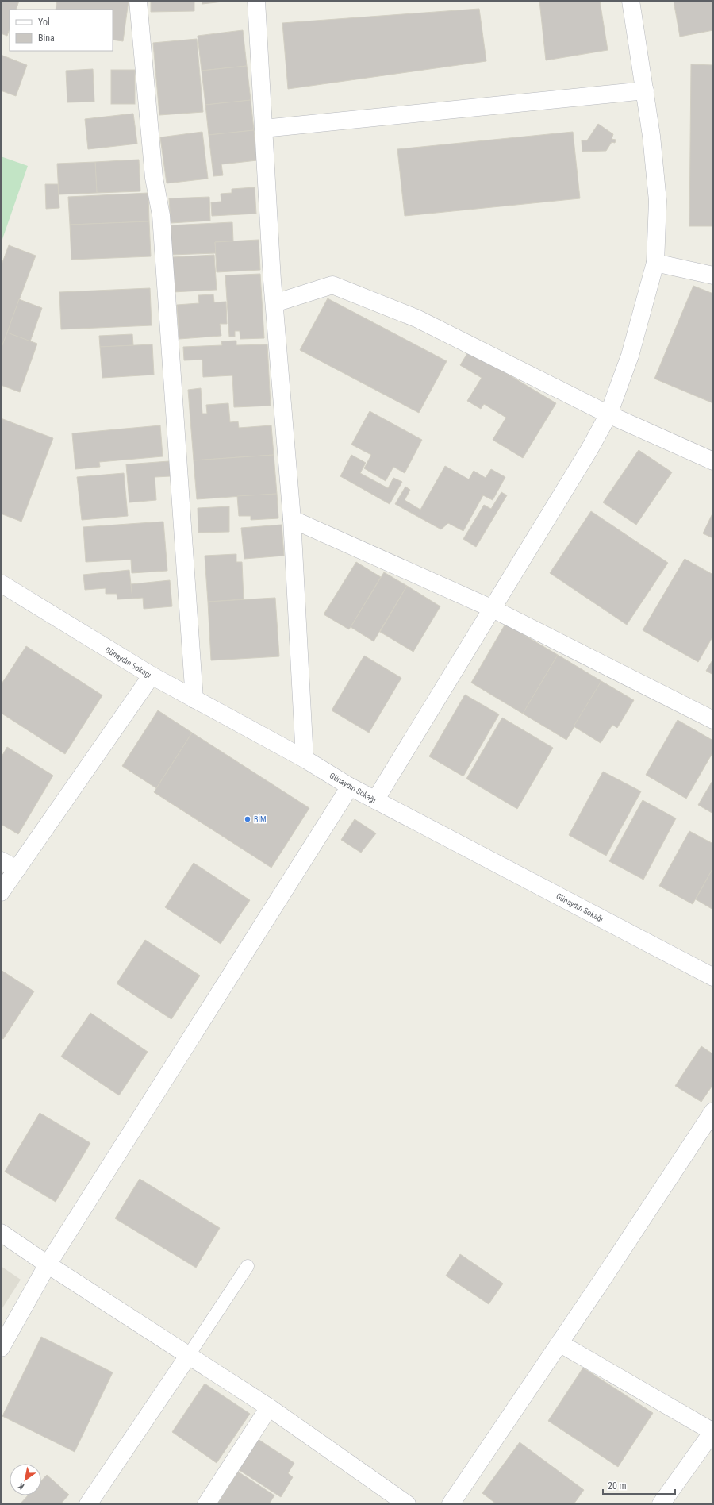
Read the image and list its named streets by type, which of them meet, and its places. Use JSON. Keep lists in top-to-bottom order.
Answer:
{
  "streets": {
    "street": ["Günaydın Sokağı"]
  },
  "places": ["BİM"],
  "legend": ["Yol", "Bina"],
  "scale_bar": "20 m",
  "north": "bottom left"
}
